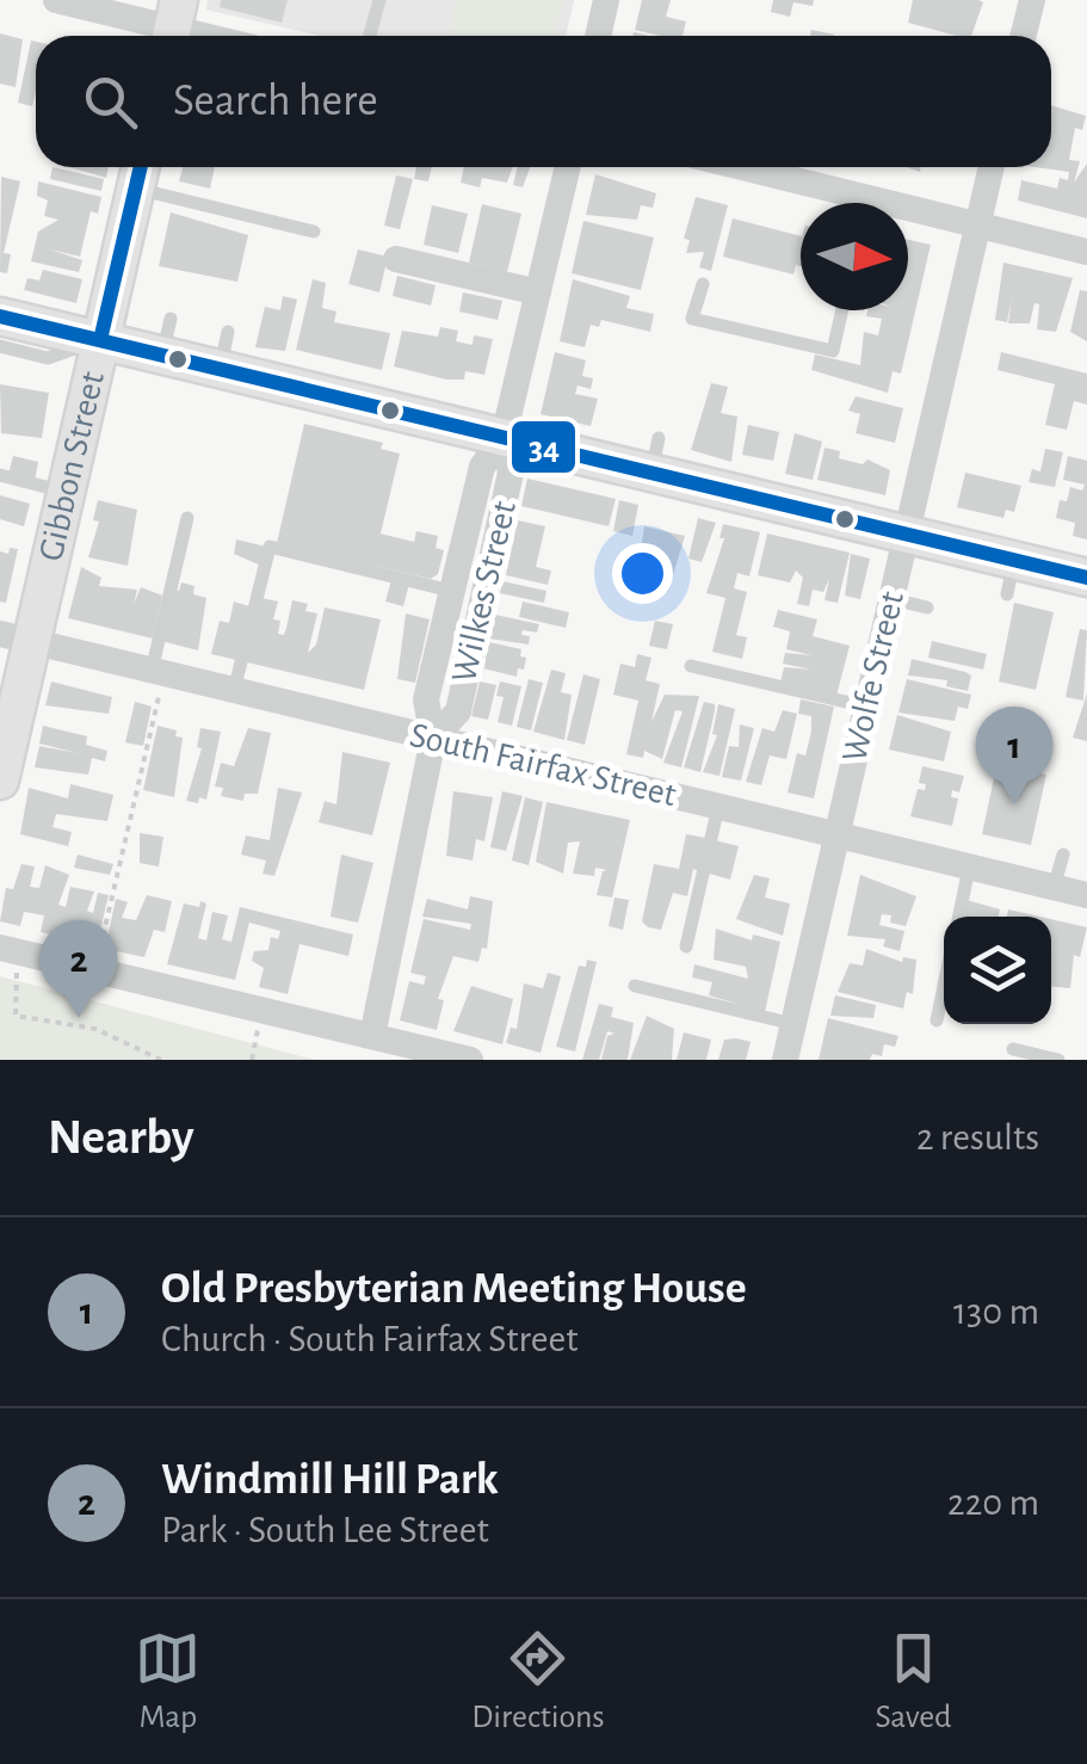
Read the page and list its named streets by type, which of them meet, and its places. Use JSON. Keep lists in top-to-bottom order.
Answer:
{
  "streets": {
    "main road": ["Gibbon Street"],
    "street": ["Wilkes Street", "Wolfe Street", "South Fairfax Street"]
  },
  "crossings": [
    ["Gibbon Street", "South Fairfax Street"],
    ["Wilkes Street", "South Fairfax Street"],
    ["Wolfe Street", "South Fairfax Street"]
  ],
  "lines": ["transit line 34"],
  "north": "right",
  "page": {
    "search": "Search here",
    "pins": ["1", "2"],
    "heading": ["Nearby", "2 results"],
    "list": [
      {
        "mark": "1",
        "name": "Old Presbyterian Meeting House",
        "note": "Church · South Fairfax Street",
        "value": "130 m"
      },
      {
        "mark": "2",
        "name": "Windmill Hill Park",
        "note": "Park · South Lee Street",
        "value": "220 m"
      }
    ],
    "nav": ["Map", "Directions", "Saved"]
  }
}
